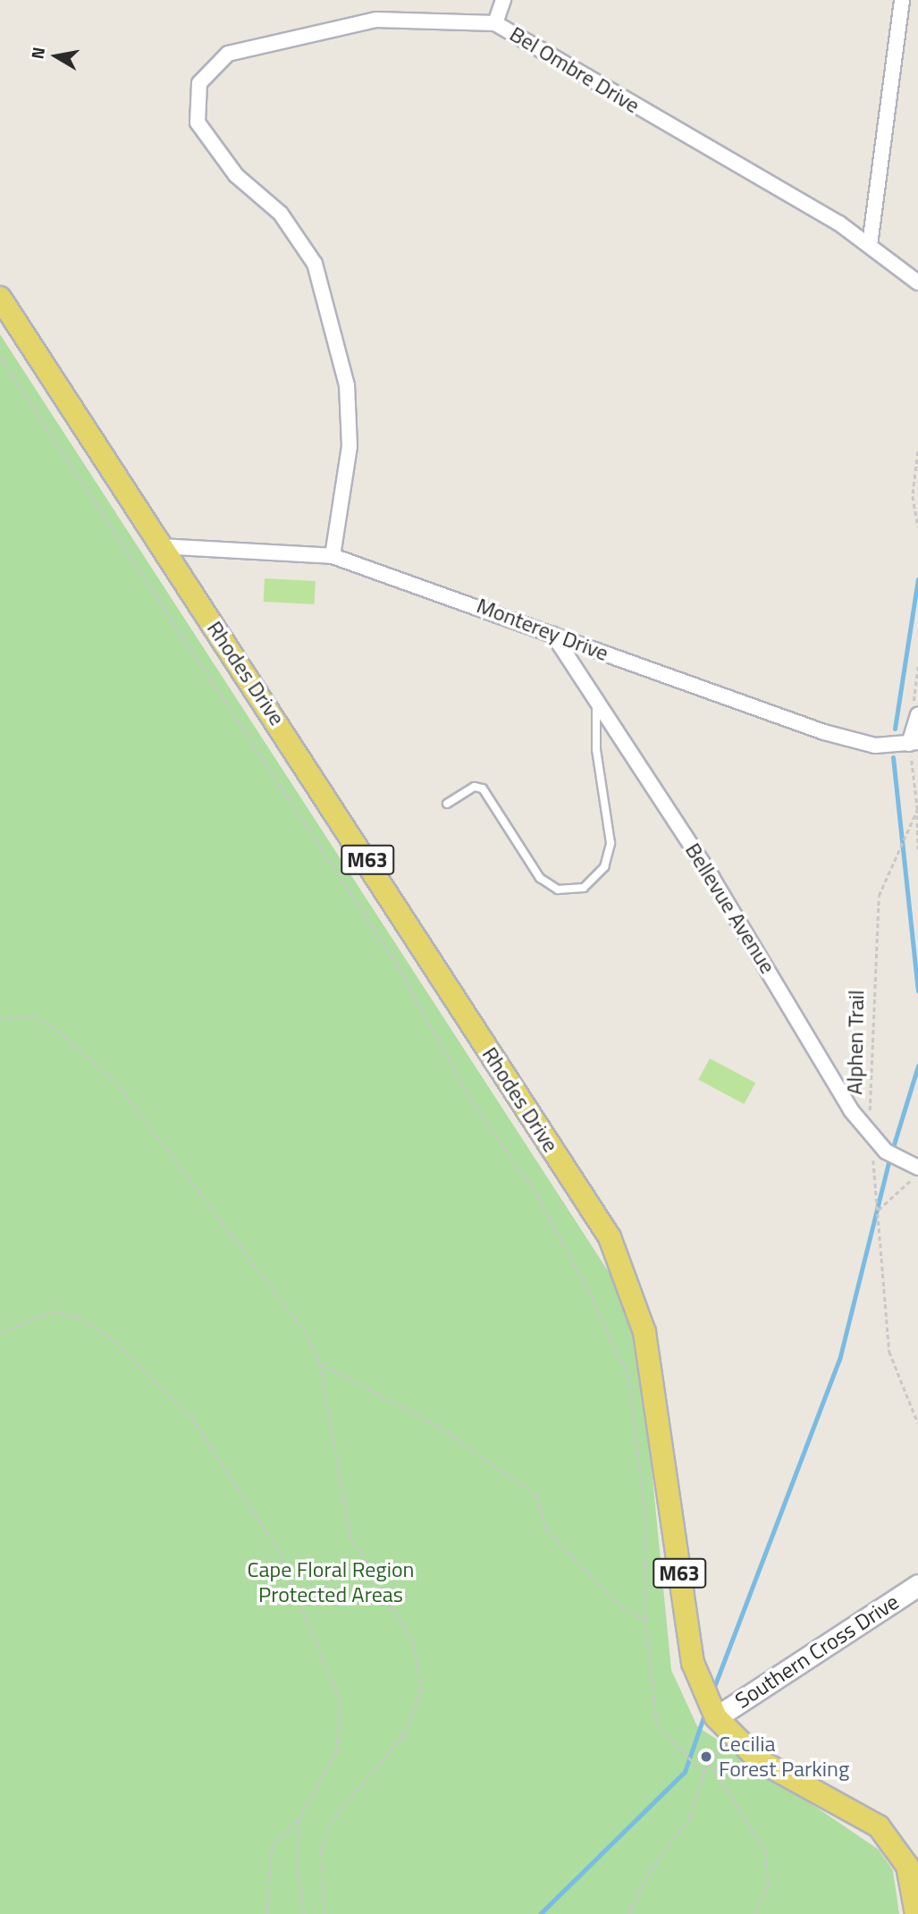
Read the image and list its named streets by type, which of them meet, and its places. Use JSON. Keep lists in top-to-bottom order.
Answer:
{
  "streets": {
    "main road": ["Rhodes Drive", "M63"],
    "street": [
      "Bel Ombre Drive",
      "Monterey Drive",
      "Bellevue Avenue",
      "Southern Cross Drive"
    ],
    "path": ["Alphen Trail"]
  },
  "crossings": [
    ["Bel Ombre Drive", "Monterey Drive"],
    ["Monterey Drive", "Rhodes Drive"],
    ["Monterey Drive", "Bellevue Avenue"],
    ["Rhodes Drive", "Southern Cross Drive"],
    ["Bellevue Avenue", "Alphen Trail"]
  ],
  "parks": ["Cape Floral Region Protected Areas"],
  "places": ["Cecilia Forest Parking"],
  "north": "left"
}
